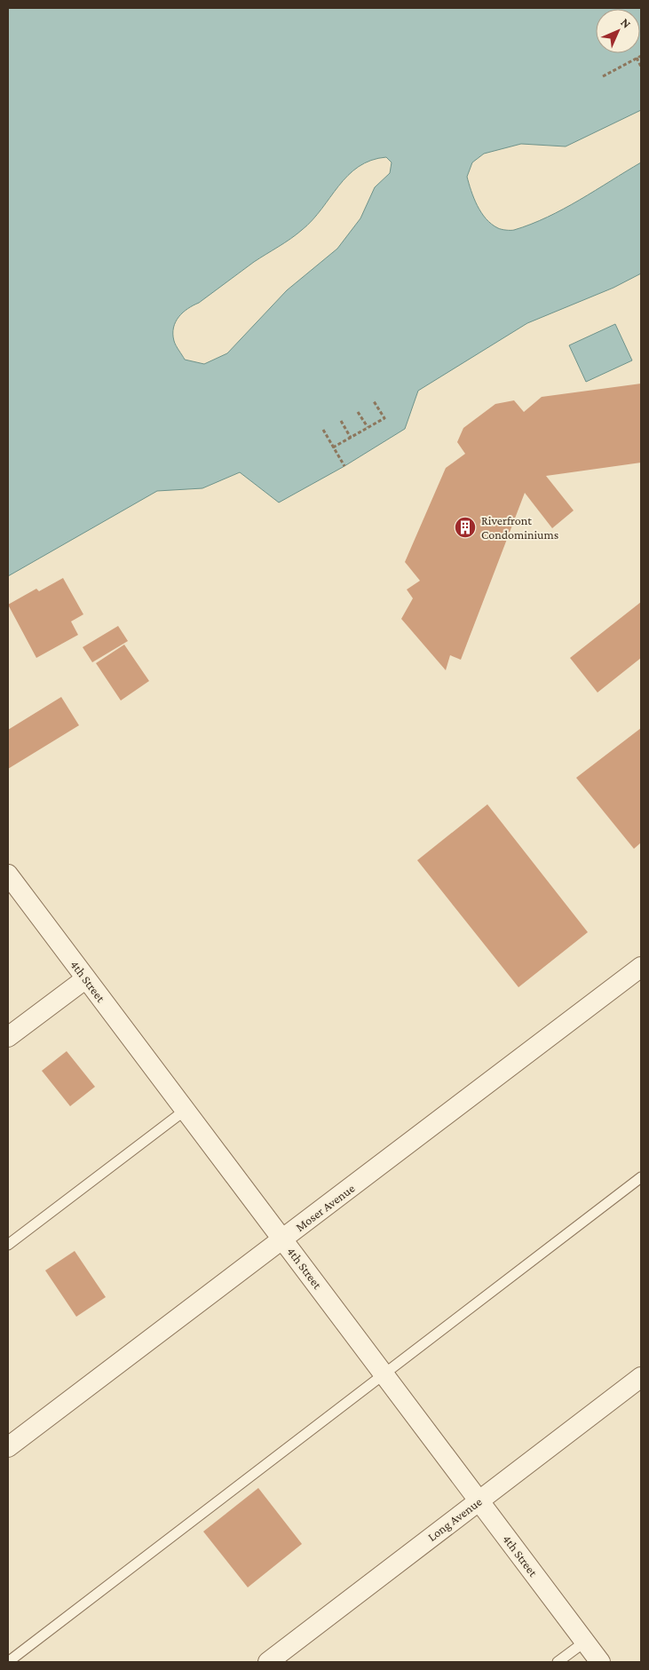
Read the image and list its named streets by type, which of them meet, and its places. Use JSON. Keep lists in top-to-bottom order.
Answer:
{
  "streets": {
    "street": ["4th Street", "Moser Avenue", "Long Avenue"]
  },
  "crossings": [
    ["4th Street", "Moser Avenue"],
    ["4th Street", "Long Avenue"]
  ],
  "places": {
    "building": ["Riverfront Condominiums"]
  },
  "north": "top right"
}
